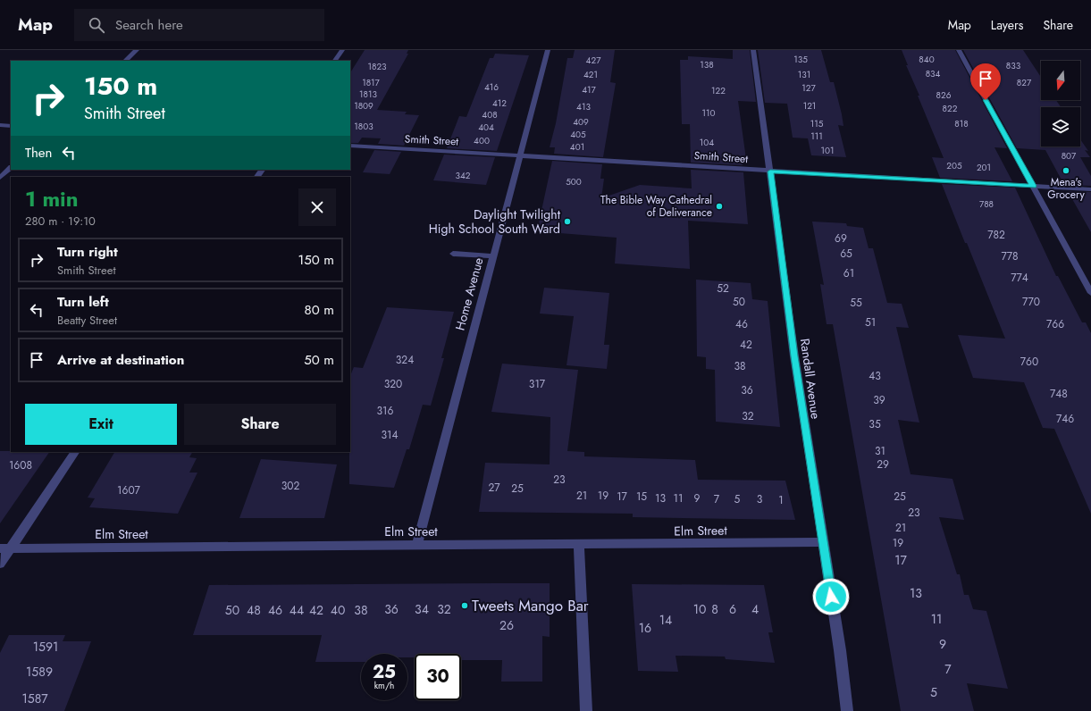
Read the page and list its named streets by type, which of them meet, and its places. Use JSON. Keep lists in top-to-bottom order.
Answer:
{
  "streets": {
    "street": [
      "Smith Street",
      "Home Avenue",
      "Randall Avenue",
      "Elm Street"
    ]
  },
  "crossings": [
    ["Smith Street", "Home Avenue"],
    ["Smith Street", "Randall Avenue"],
    ["Home Avenue", "Elm Street"],
    ["Randall Avenue", "Elm Street"]
  ],
  "places": [
    "Mena's Grocery",
    "The Bible Way Cathedral of Deliverance",
    "Daylight Twilight High School South Ward",
    "Tweets Mango Bar"
  ],
  "house_numbers": [
    "135",
    "840",
    "427",
    "138",
    "833",
    "1823",
    "834",
    "421",
    "131",
    "1817",
    "827",
    "416",
    "127",
    "417",
    "122",
    "1813",
    "826",
    "412",
    "1809",
    "121",
    "413",
    "822",
    "110",
    "408",
    "409",
    "115",
    "818",
    "1803",
    "404",
    "405",
    "111",
    "400",
    "104",
    "401",
    "101",
    "807",
    "205",
    "201",
    "342",
    "500",
    "788",
    "782",
    "69",
    "65",
    "778",
    "61",
    "774",
    "52",
    "50",
    "770",
    "55",
    "51",
    "46",
    "766",
    "42",
    "324",
    "760",
    "38",
    "43",
    "320",
    "317",
    "36",
    "748",
    "39",
    "316",
    "32",
    "746",
    "35",
    "314",
    "31",
    "29",
    "1608",
    "23",
    "302",
    "27",
    "25",
    "1607",
    "21",
    "19",
    "17",
    "15",
    "25",
    "13",
    "11",
    "9",
    "7",
    "5",
    "3",
    "1",
    "23",
    "21",
    "19",
    "17",
    "13",
    "36",
    "34",
    "32",
    "10",
    "8",
    "6",
    "4",
    "50",
    "48",
    "46",
    "44",
    "42",
    "40",
    "38",
    "11",
    "14",
    "26",
    "16",
    "9",
    "1591",
    "7",
    "1589",
    "5",
    "1587"
  ],
  "north": "bottom",
  "page": {
    "header": "Map",
    "search": "Search here",
    "nav": ["Map", "Layers", "Share"],
    "turn": ["150 m", "Smith Street"],
    "then": "Then",
    "heading": ["1 min", "280 m · 19:10"],
    "list": [
      {
        "name": "Turn right",
        "note": "Smith Street",
        "value": "150 m"
      },
      {
        "name": "Turn left",
        "note": "Beatty Street",
        "value": "80 m"
      },
      {
        "name": "Arrive at destination",
        "value": "50 m"
      }
    ],
    "buttons": ["Exit", "Share"],
    "speed": "25 km/h",
    "limit": "30"
  }
}
